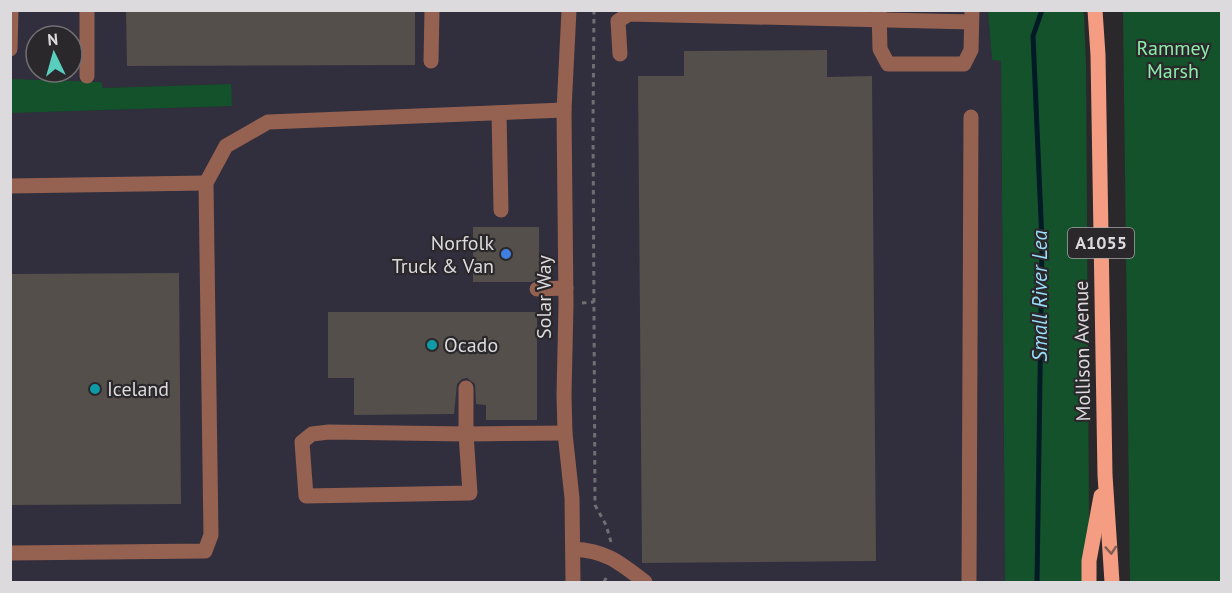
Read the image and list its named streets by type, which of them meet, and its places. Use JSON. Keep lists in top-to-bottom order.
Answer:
{
  "streets": {
    "main road": ["A1055", "Mollison Avenue"],
    "street": ["Solar Way"]
  },
  "water": ["Small River Lea"],
  "parks": ["Rammey Marsh"],
  "places": ["Norfolk Truck & Van", "Ocado", "Iceland"],
  "north": "top"
}
